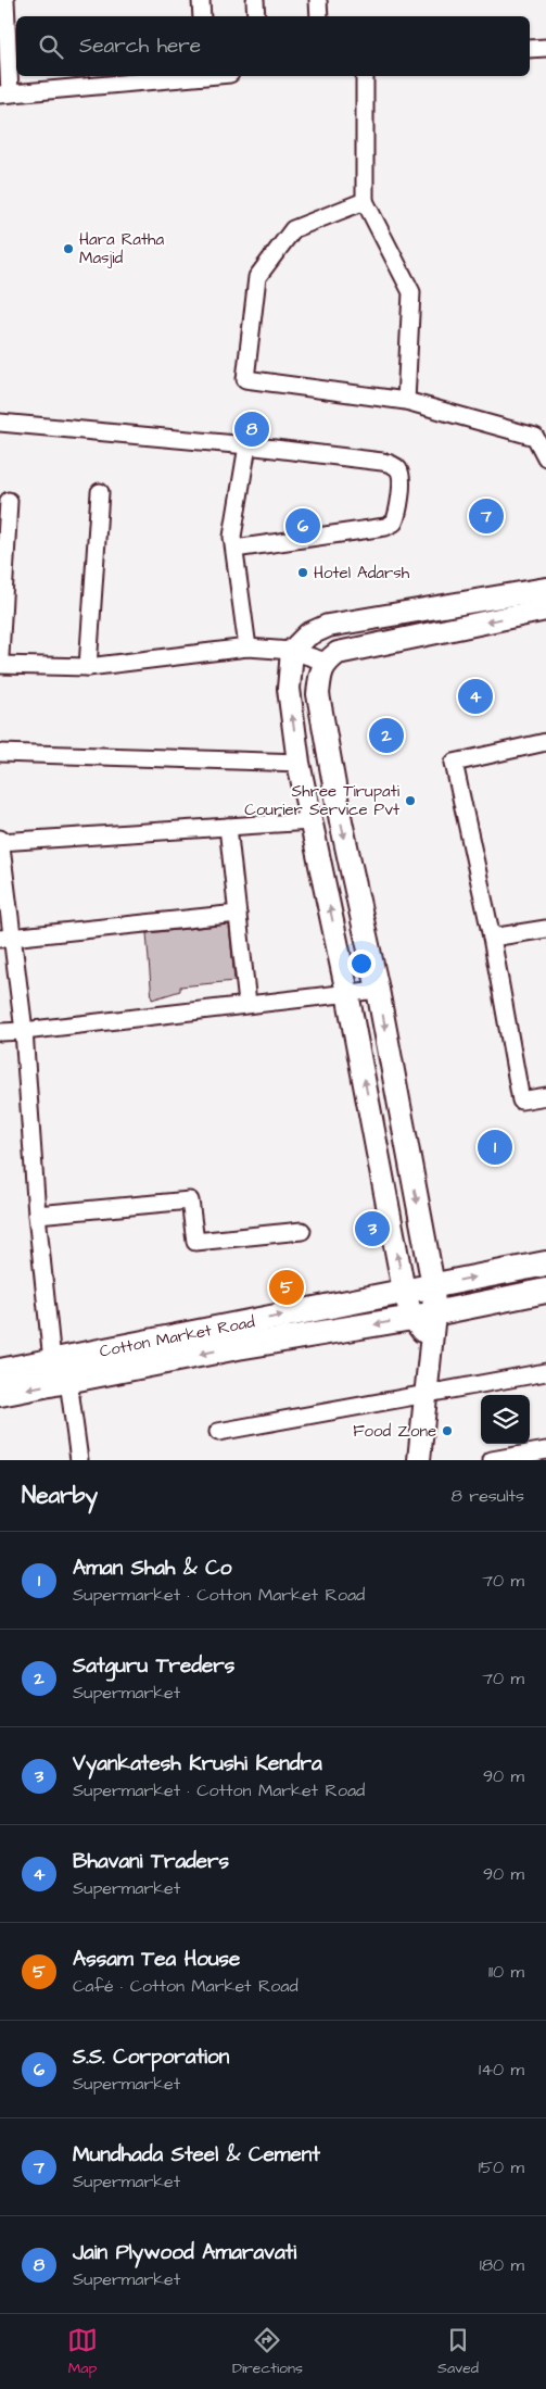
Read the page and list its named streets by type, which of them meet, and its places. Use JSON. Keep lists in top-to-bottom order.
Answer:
{
  "streets": {
    "main road": ["Cotton Market Road"]
  },
  "places": [
    "Hara Ratha Masjid",
    "Hotel Adarsh",
    "Shree Tirupati Courier Service Pvt",
    "Food Zone"
  ],
  "page": {
    "search": "Search here",
    "pins": [
      "8",
      "7",
      "6",
      "4",
      "2",
      "1",
      "3",
      "5"
    ],
    "heading": ["Nearby", "8 results"],
    "list": [
      {
        "mark": "1",
        "name": "Aman Shah & Co",
        "note": "Supermarket · Cotton Market Road",
        "value": "70 m"
      },
      {
        "mark": "2",
        "name": "Satguru Treders",
        "note": "Supermarket",
        "value": "70 m"
      },
      {
        "mark": "3",
        "name": "Vyankatesh Krushi Kendra",
        "note": "Supermarket · Cotton Market Road",
        "value": "90 m"
      },
      {
        "mark": "4",
        "name": "Bhavani Traders",
        "note": "Supermarket",
        "value": "90 m"
      },
      {
        "mark": "5",
        "name": "Assam Tea House",
        "note": "Café · Cotton Market Road",
        "value": "110 m"
      },
      {
        "mark": "6",
        "name": "S.S. Corporation",
        "note": "Supermarket",
        "value": "140 m"
      },
      {
        "mark": "7",
        "name": "Mundhada Steel & Cement",
        "note": "Supermarket",
        "value": "150 m"
      },
      {
        "mark": "8",
        "name": "Jain Plywood Amaravati",
        "note": "Supermarket",
        "value": "180 m"
      }
    ],
    "nav": ["Map", "Directions", "Saved"]
  }
}
